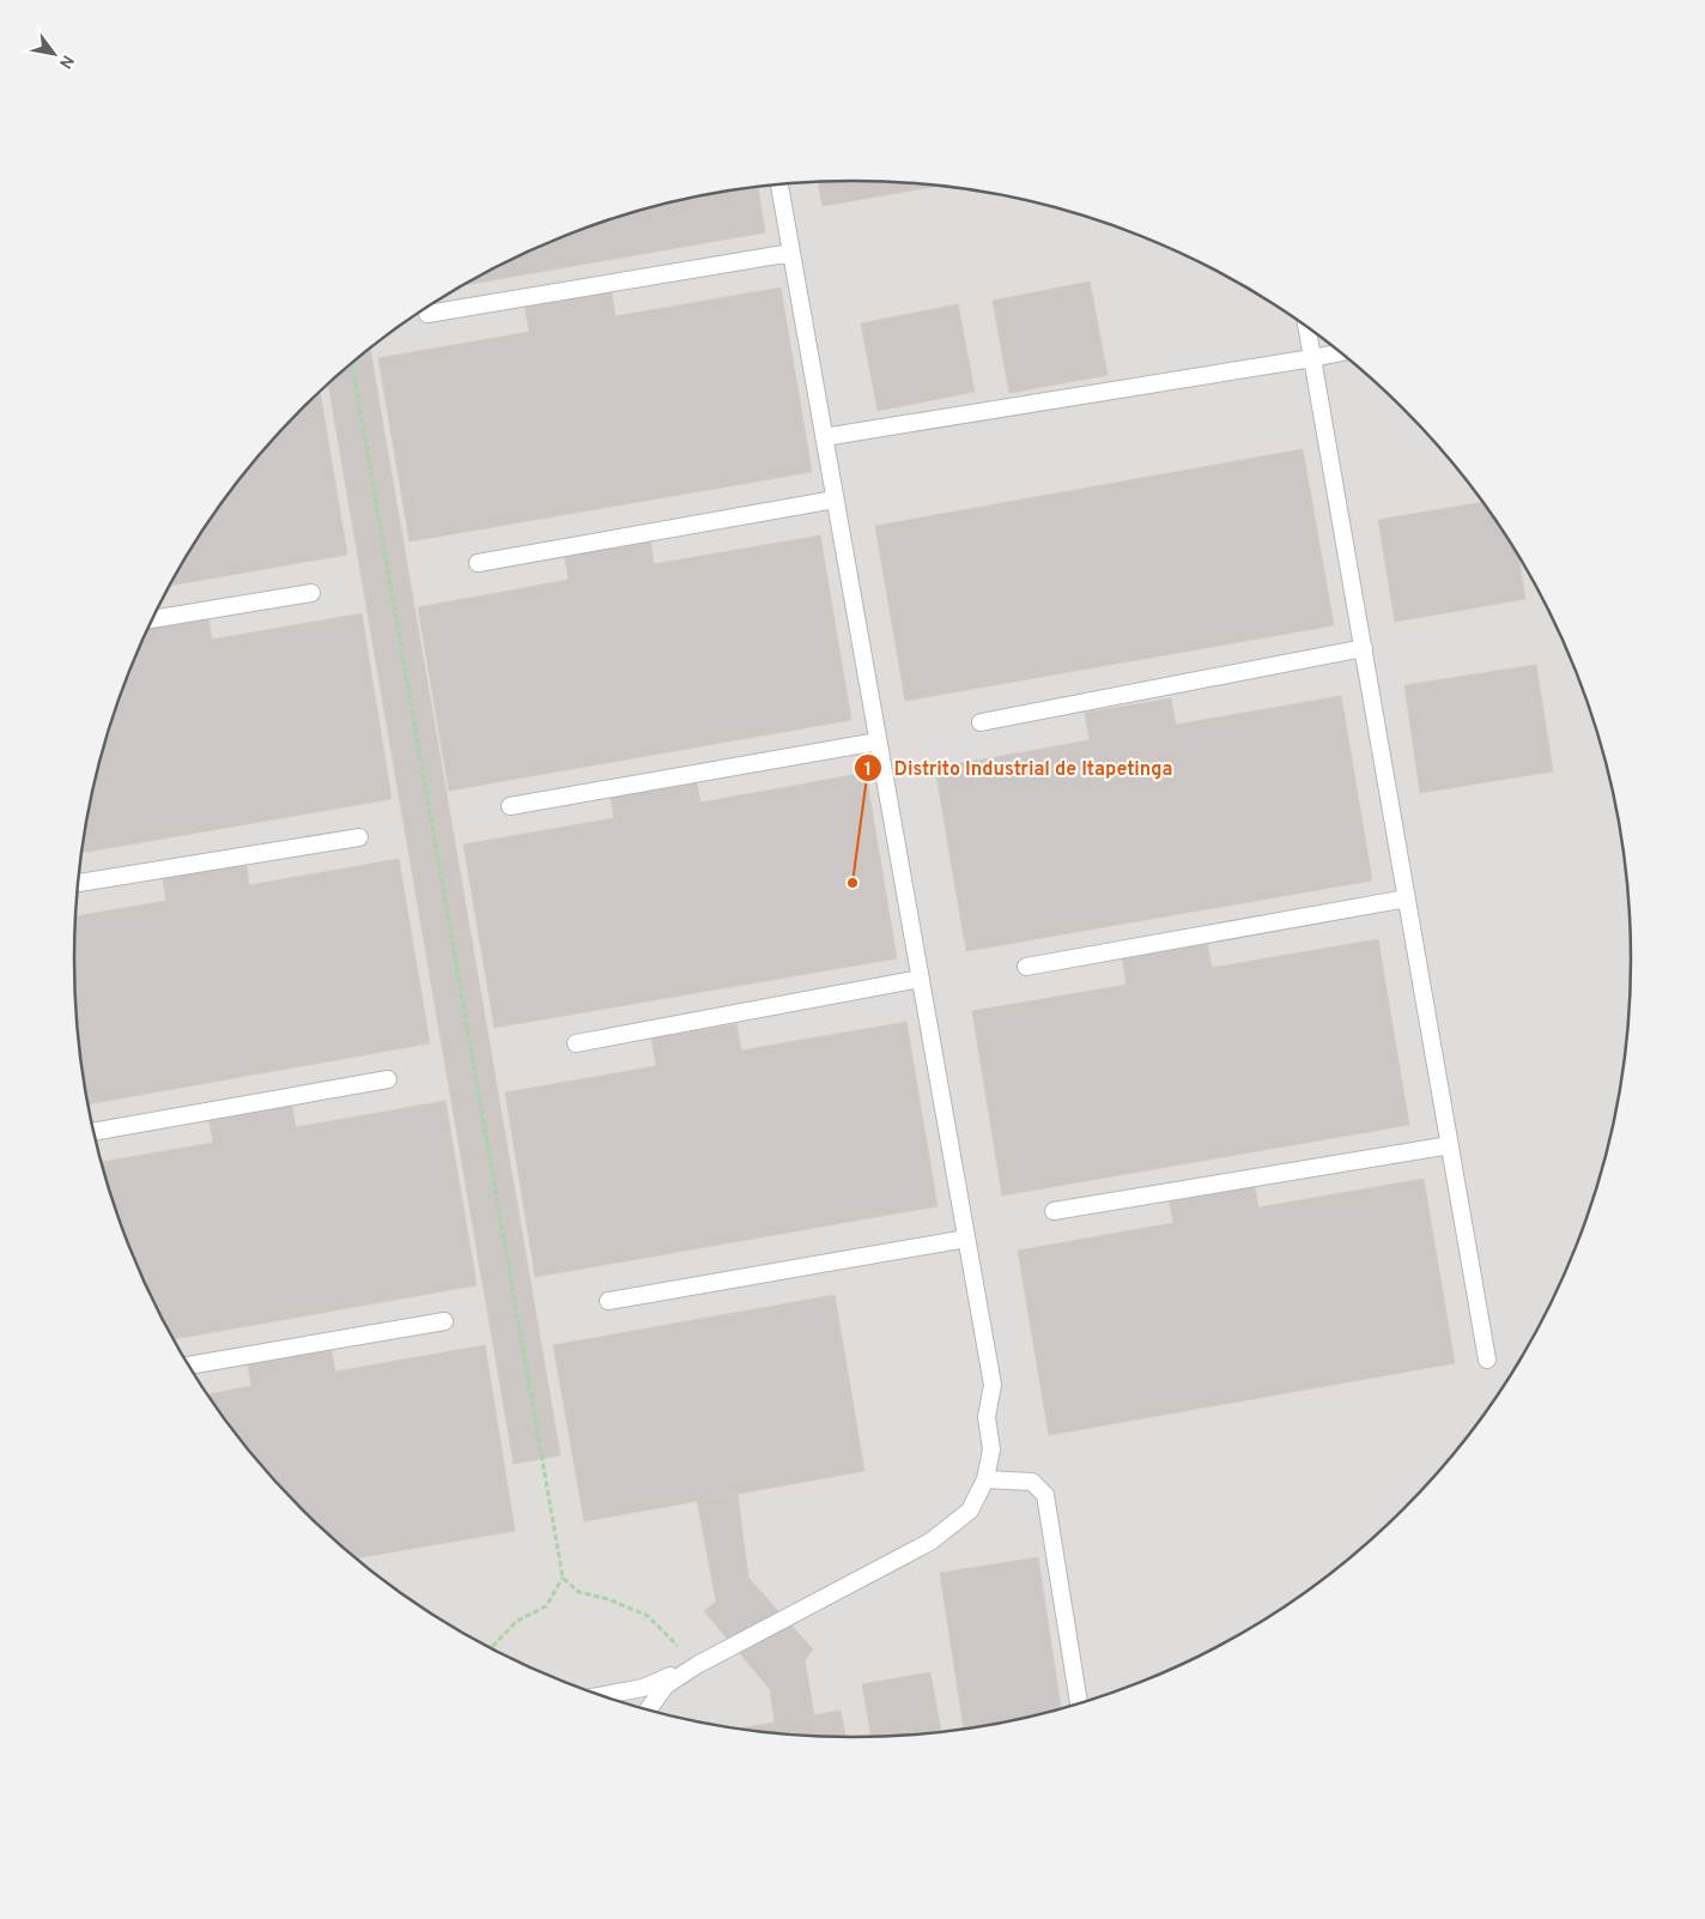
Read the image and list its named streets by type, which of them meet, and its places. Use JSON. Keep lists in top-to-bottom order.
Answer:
{
  "places": ["Distrito Industrial de Itapetinga"],
  "north": "bottom right"
}
